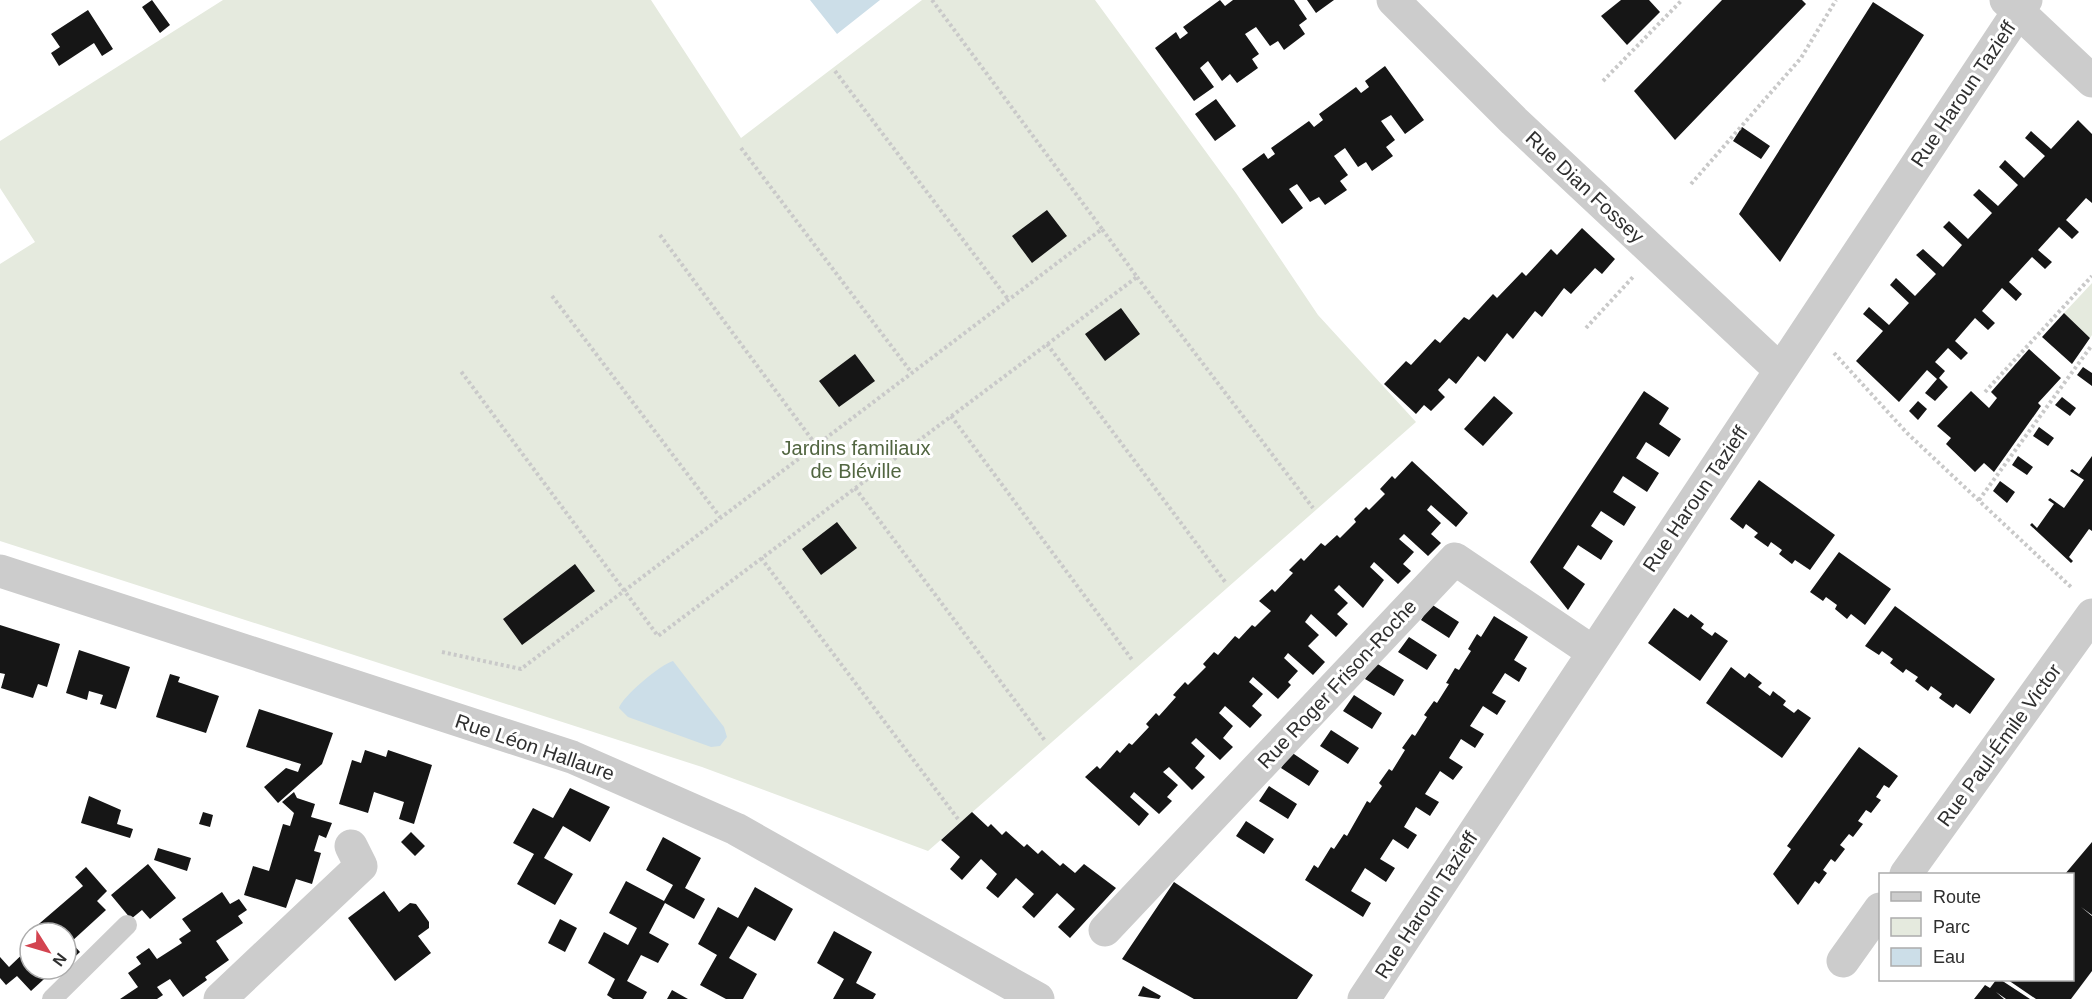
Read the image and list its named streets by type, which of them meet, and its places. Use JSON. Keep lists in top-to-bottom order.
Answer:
{
  "streets": {
    "street": [
      "Rue Haroun Tazieff",
      "Rue Dian Fossey",
      "Rue Roger Frison-Roche",
      "Rue Paul-Émile Victor",
      "Rue Léon Hallaure"
    ]
  },
  "crossings": [
    ["Rue Haroun Tazieff", "Rue Dian Fossey"],
    ["Rue Haroun Tazieff", "Rue Roger Frison-Roche"]
  ],
  "parks": ["Jardins familiaux de Bléville"],
  "legend": ["Route", "Parc", "Eau"],
  "north": "bottom right"
}
